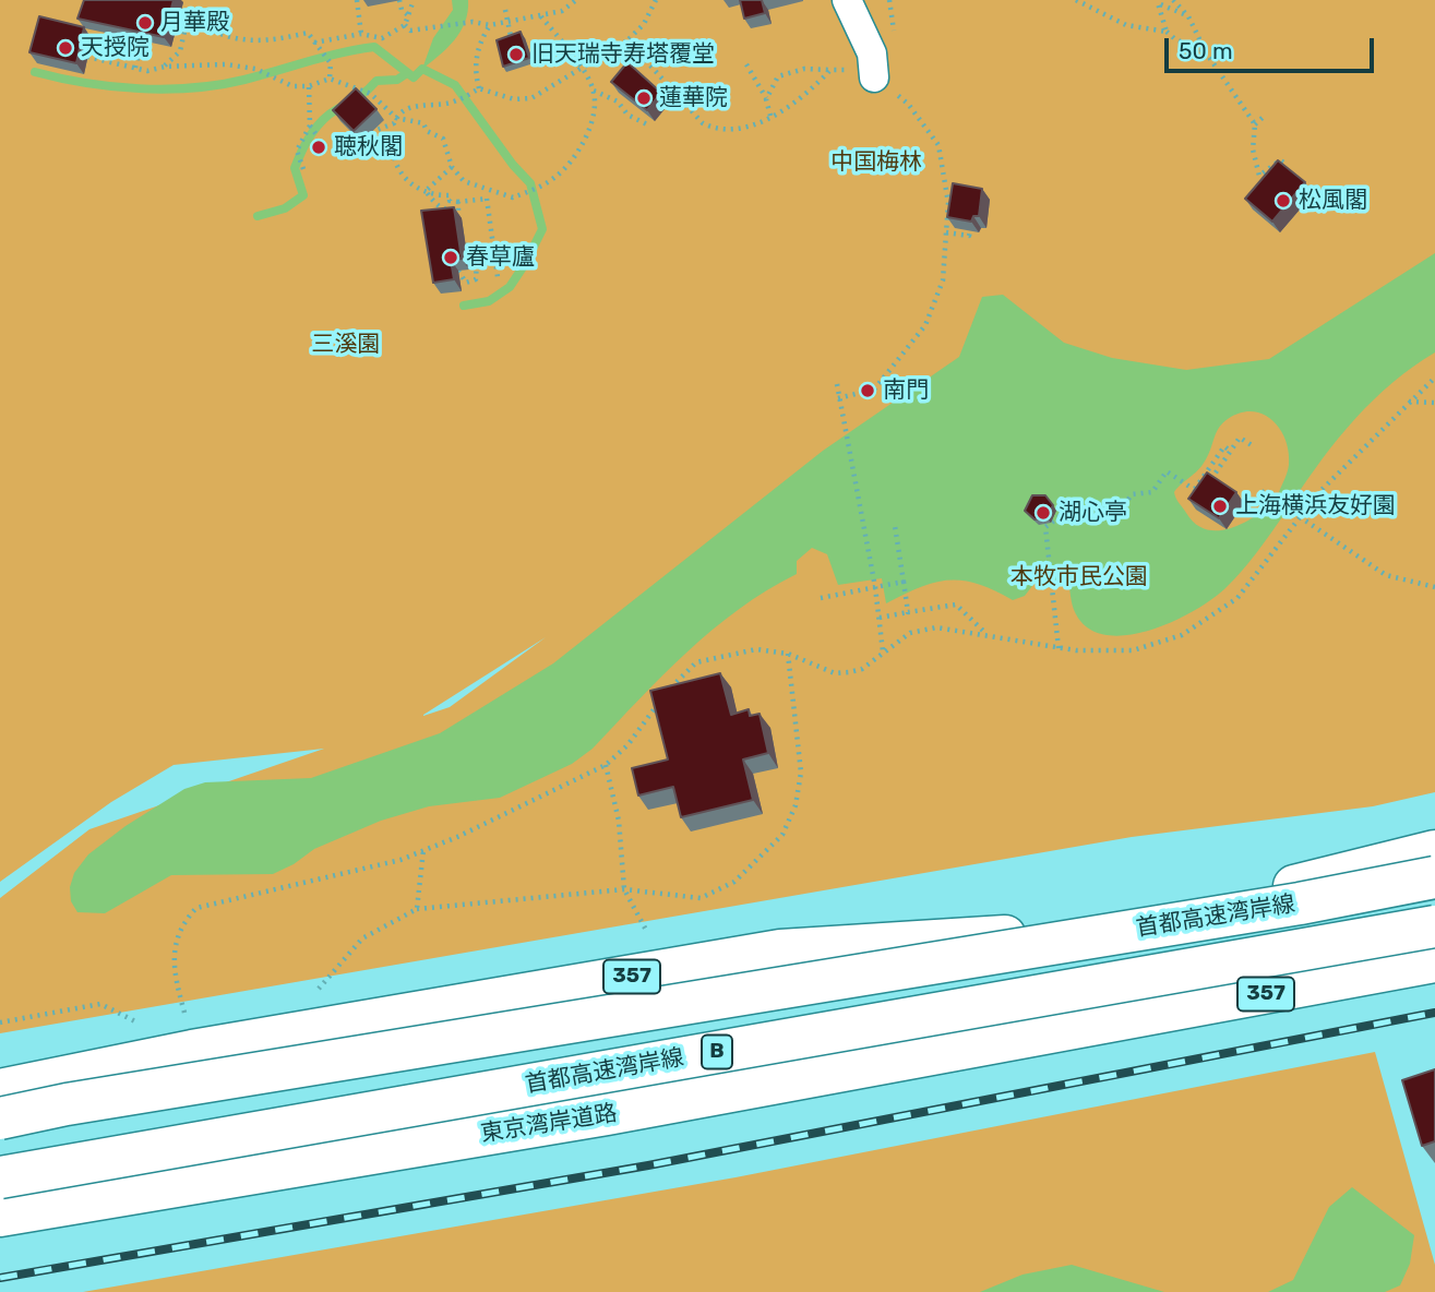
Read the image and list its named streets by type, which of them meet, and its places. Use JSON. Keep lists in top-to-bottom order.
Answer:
{
  "streets": {
    "highway": [
      "首都高速湾岸線",
      "357",
      "B",
      "東京湾岸道路"
    ]
  },
  "parks": ["中国梅林", "三溪園", "本牧市民公園"],
  "places": [
    "月華殿",
    "天授院",
    "旧天瑞寺寿塔覆堂",
    "蓮華院",
    "聴秋閣",
    "松風閣",
    "春草廬",
    "南門",
    "上海横浜友好園",
    "湖心亭"
  ],
  "scale_bar": "50 m"
}
